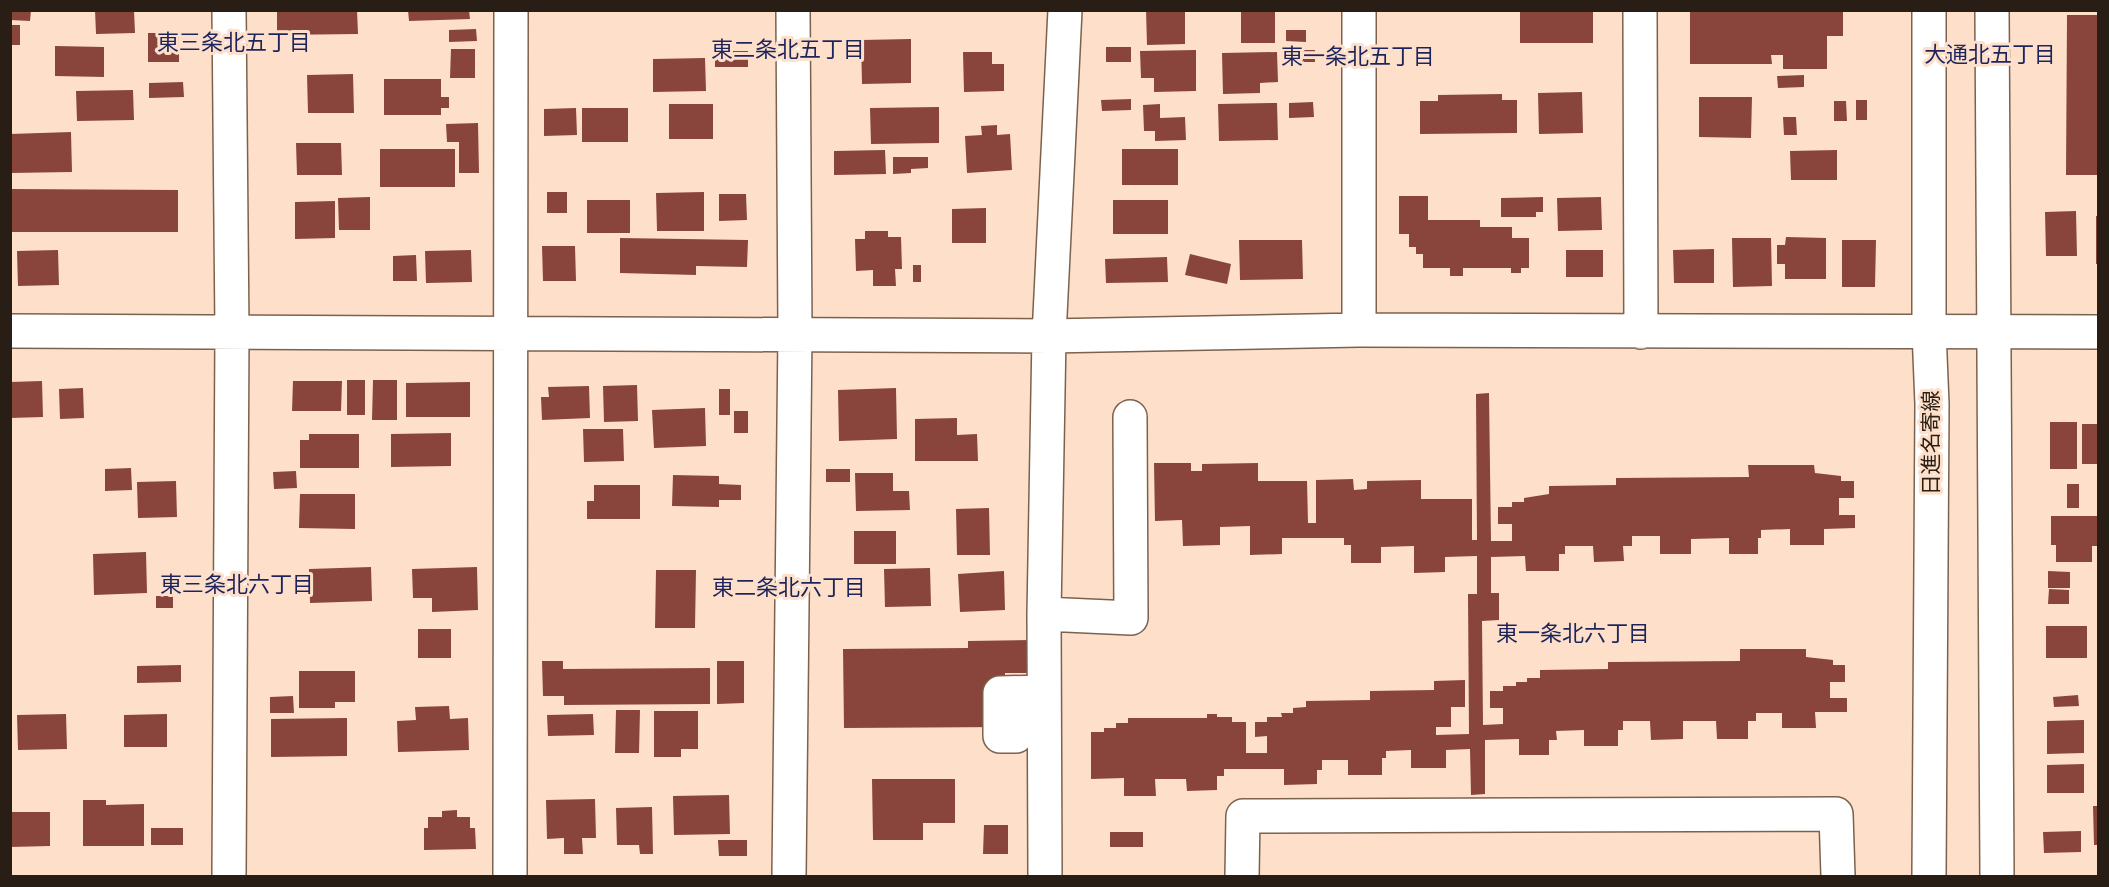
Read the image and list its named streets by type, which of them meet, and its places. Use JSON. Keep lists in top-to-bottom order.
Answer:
{
  "streets": {
    "street": ["日進名寄線"]
  },
  "districts": [
    "東三条北五丁目",
    "東二条北五丁目",
    "大通北五丁目",
    "東一条北五丁目",
    "東三条北六丁目",
    "東二条北六丁目",
    "東一条北六丁目"
  ]
}
